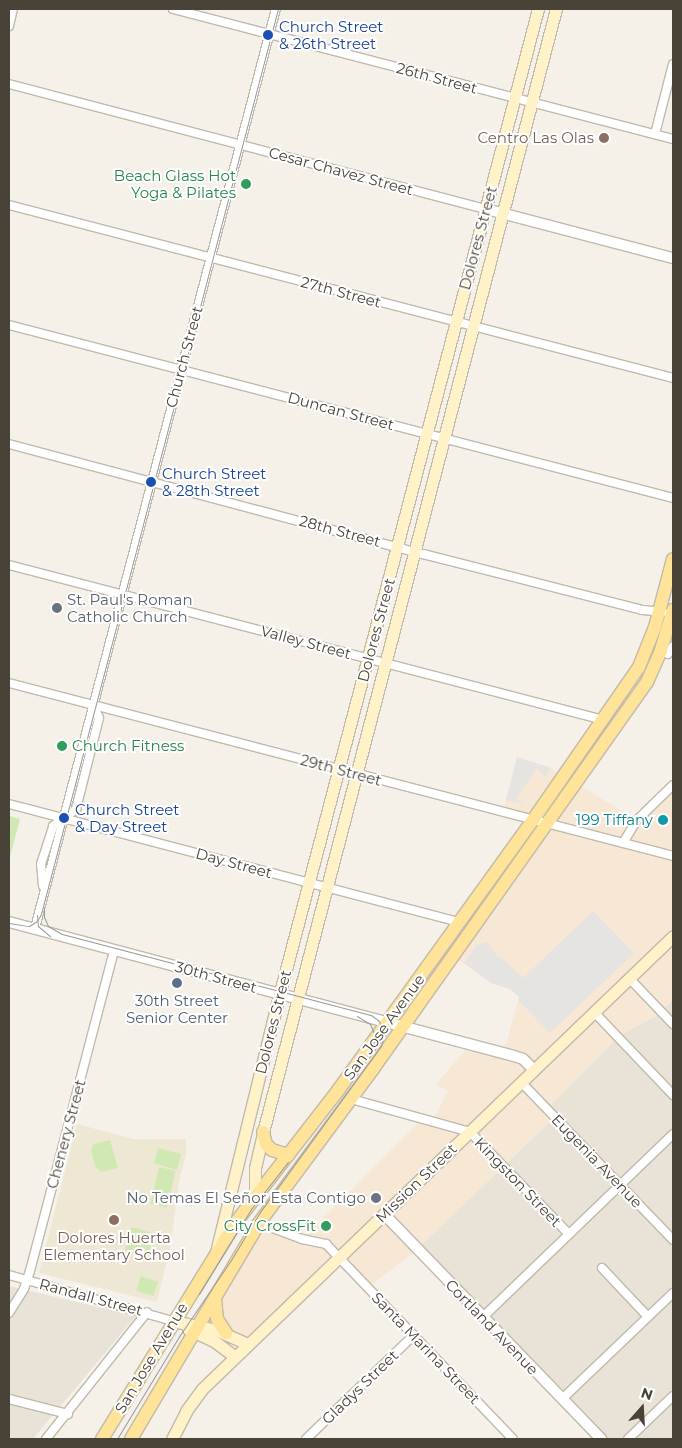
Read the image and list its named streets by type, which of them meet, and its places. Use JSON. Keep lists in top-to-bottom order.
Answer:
{
  "streets": {
    "main road": [
      "Dolores Street",
      "San Jose Avenue",
      "Mission Street",
      "Randall Street"
    ],
    "street": [
      "26th Street",
      "Cesar Chavez Street",
      "27th Street",
      "Church Street",
      "Duncan Street",
      "28th Street",
      "Valley Street",
      "29th Street",
      "Day Street",
      "30th Street",
      "Chenery Street",
      "Eugenia Avenue",
      "Kingston Street",
      "Cortland Avenue",
      "Santa Marina Street",
      "Gladys Street"
    ]
  },
  "crossings": [
    ["26th Street", "Dolores Street"],
    ["26th Street", "Church Street"],
    ["Cesar Chavez Street", "Dolores Street"],
    ["Cesar Chavez Street", "Church Street"],
    ["Dolores Street", "27th Street"],
    ["Dolores Street", "Duncan Street"],
    ["Dolores Street", "28th Street"],
    ["Dolores Street", "Valley Street"],
    ["Dolores Street", "29th Street"],
    ["Dolores Street", "Day Street"],
    ["Dolores Street", "30th Street"],
    ["Dolores Street", "San Jose Avenue"],
    ["27th Street", "Church Street"],
    ["Church Street", "Duncan Street"],
    ["Church Street", "28th Street"],
    ["Church Street", "Valley Street"],
    ["Church Street", "29th Street"],
    ["Church Street", "Day Street"],
    ["Church Street", "30th Street"],
    ["28th Street", "San Jose Avenue"],
    ["Valley Street", "San Jose Avenue"],
    ["29th Street", "San Jose Avenue"],
    ["Day Street", "San Jose Avenue"],
    ["30th Street", "San Jose Avenue"],
    ["30th Street", "Chenery Street"],
    ["30th Street", "Mission Street"],
    ["San Jose Avenue", "Kingston Street"],
    ["San Jose Avenue", "Randall Street"],
    ["San Jose Avenue", "Santa Marina Street"],
    ["Chenery Street", "Randall Street"],
    ["Eugenia Avenue", "Mission Street"],
    ["Kingston Street", "Mission Street"],
    ["Mission Street", "Randall Street"],
    ["Mission Street", "Cortland Avenue"],
    ["Mission Street", "Santa Marina Street"],
    ["Santa Marina Street", "Gladys Street"]
  ],
  "places": [
    "Church Street & 26th Street",
    "Centro Las Olas",
    "Beach Glass Hot Yoga & Pilates",
    "Church Street & 28th Street",
    "St. Paul's Roman Catholic Church",
    "Church Fitness",
    "Church Street & Day Street",
    "199 Tiffany",
    "30th Street Senior Center",
    "No Temas El Señor Esta Contigo",
    "Dolores Huerta Elementary School",
    "City CrossFit"
  ],
  "north": "top"
}
